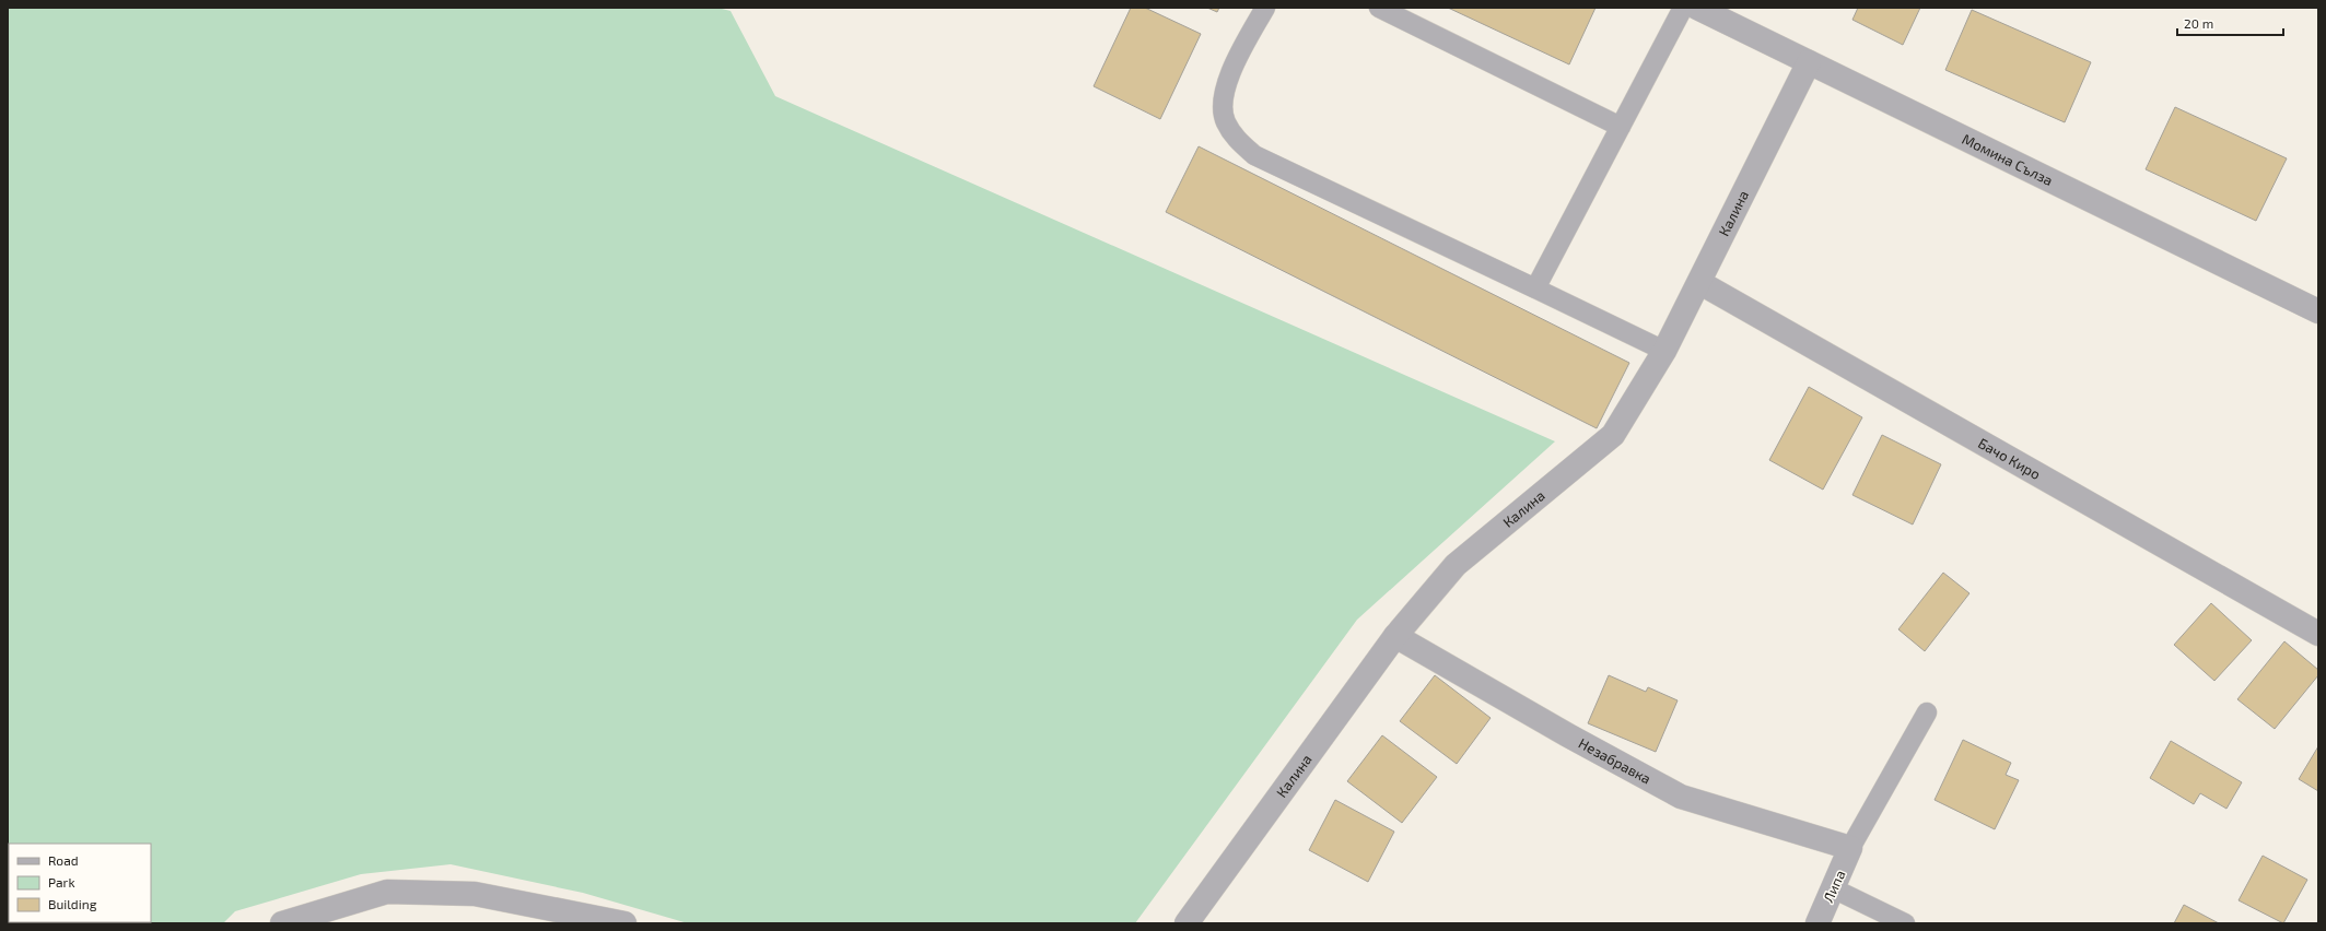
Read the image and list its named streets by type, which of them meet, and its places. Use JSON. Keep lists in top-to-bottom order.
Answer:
{
  "streets": {
    "street": [
      "Момина Сълза",
      "Калина",
      "Бачо Киро",
      "Незабравка",
      "Липа"
    ]
  },
  "crossings": [
    ["Момина Сълза", "Калина"],
    ["Калина", "Бачо Киро"],
    ["Калина", "Незабравка"],
    ["Незабравка", "Липа"]
  ],
  "legend": ["Road", "Park", "Building"],
  "scale_bar": "20 m"
}
